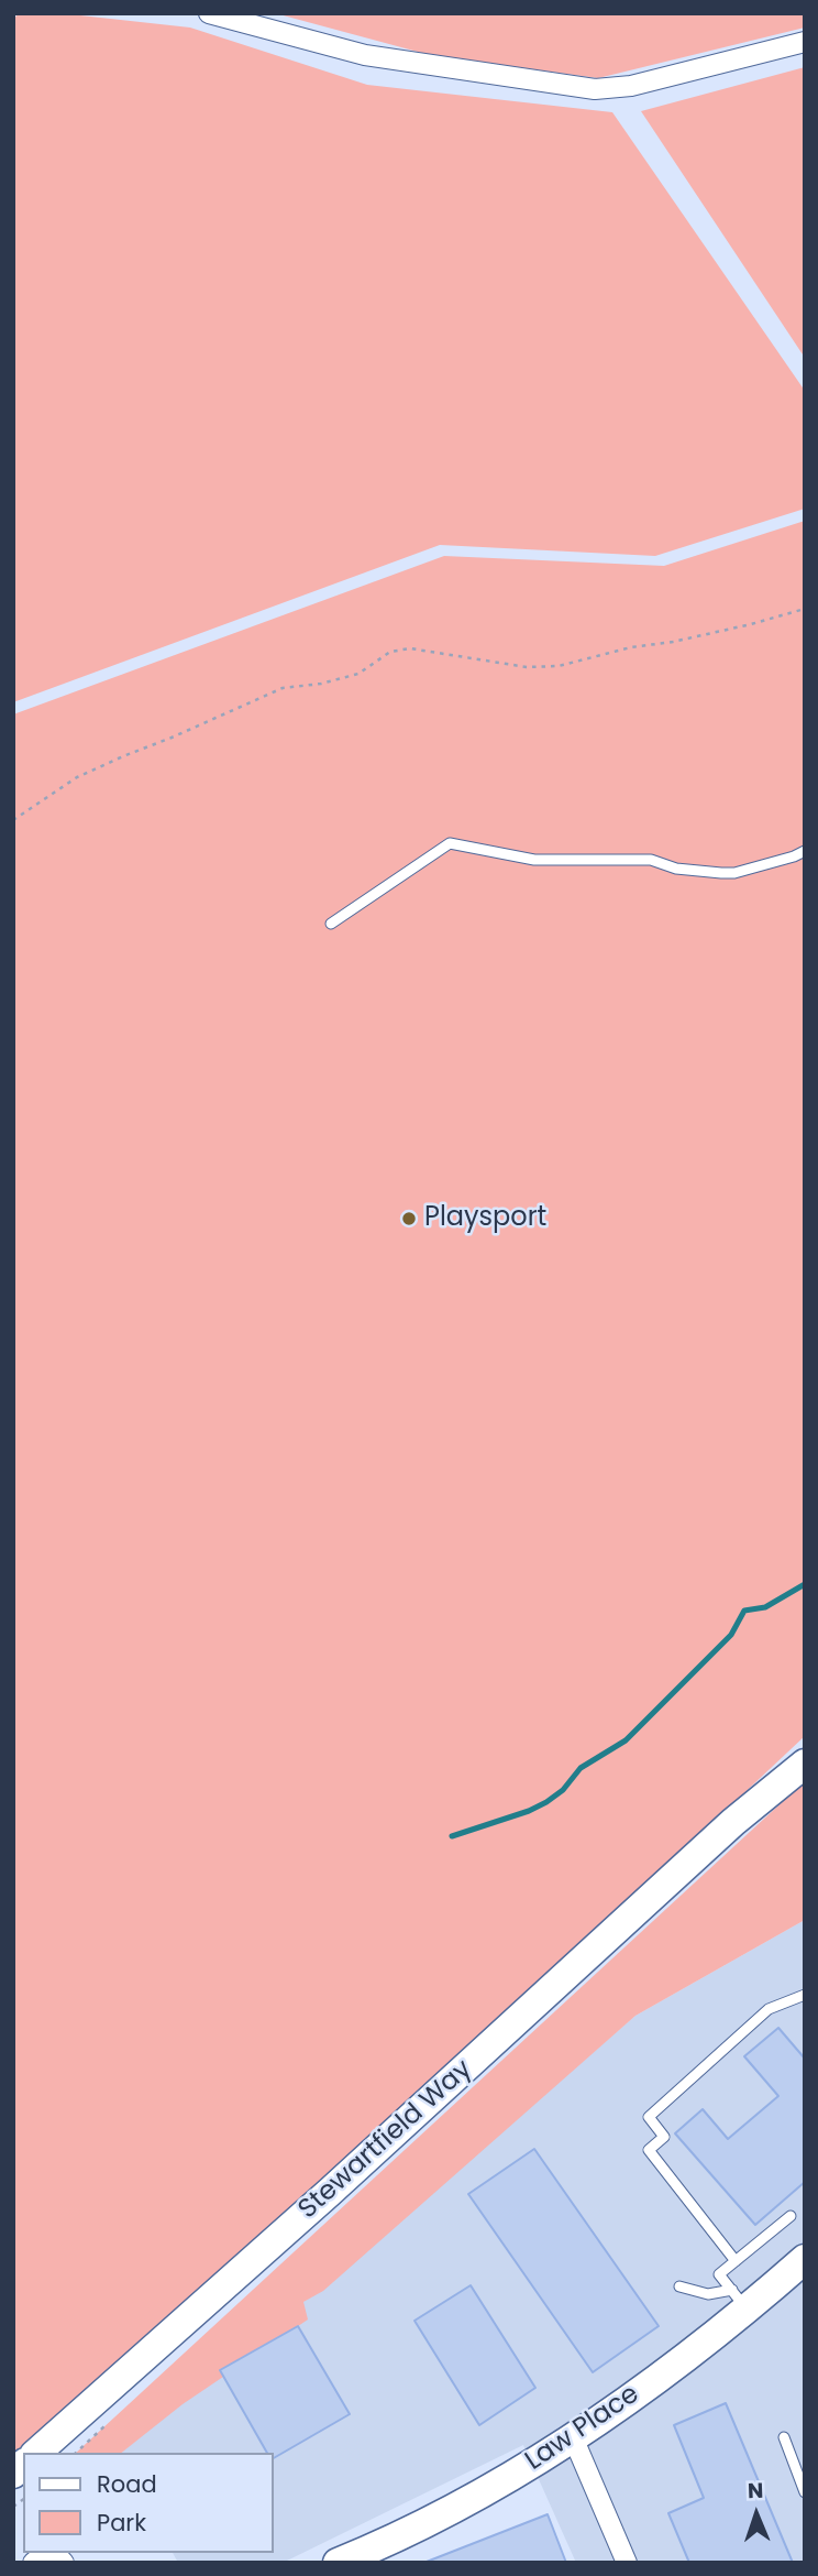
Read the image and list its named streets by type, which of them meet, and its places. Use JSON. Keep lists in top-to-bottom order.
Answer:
{
  "streets": {
    "street": ["Stewartfield Way", "Law Place"]
  },
  "places": ["Playsport"],
  "legend": ["Road", "Park"],
  "north": "top"
}
